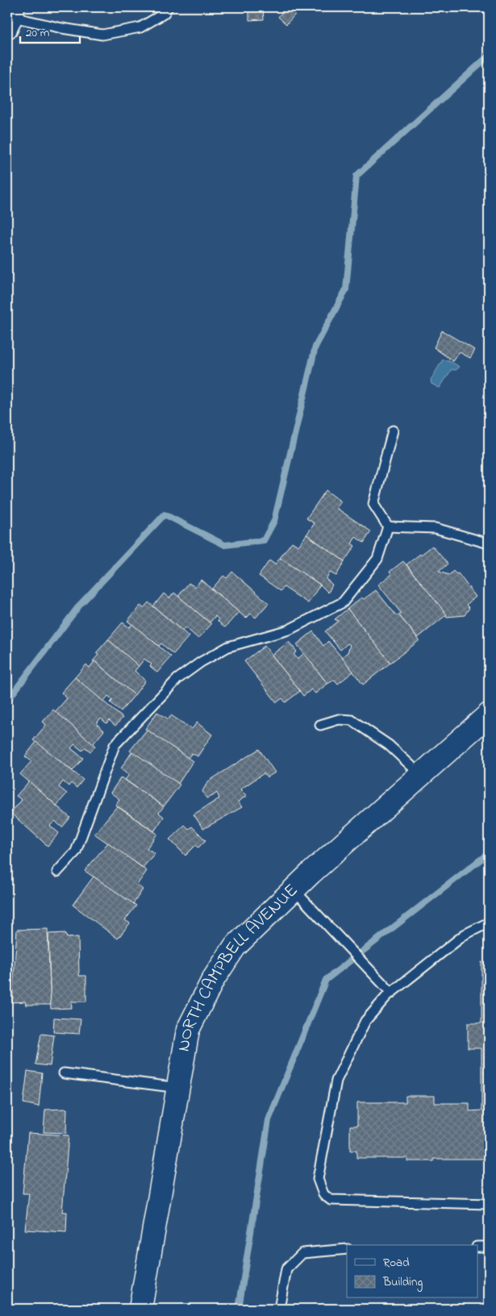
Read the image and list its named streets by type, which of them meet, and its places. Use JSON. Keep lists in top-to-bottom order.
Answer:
{
  "streets": {
    "main road": ["NORTH CAMPBELL AVENUE"]
  },
  "legend": ["Road", "Building"],
  "scale_bar": "20 m"
}
